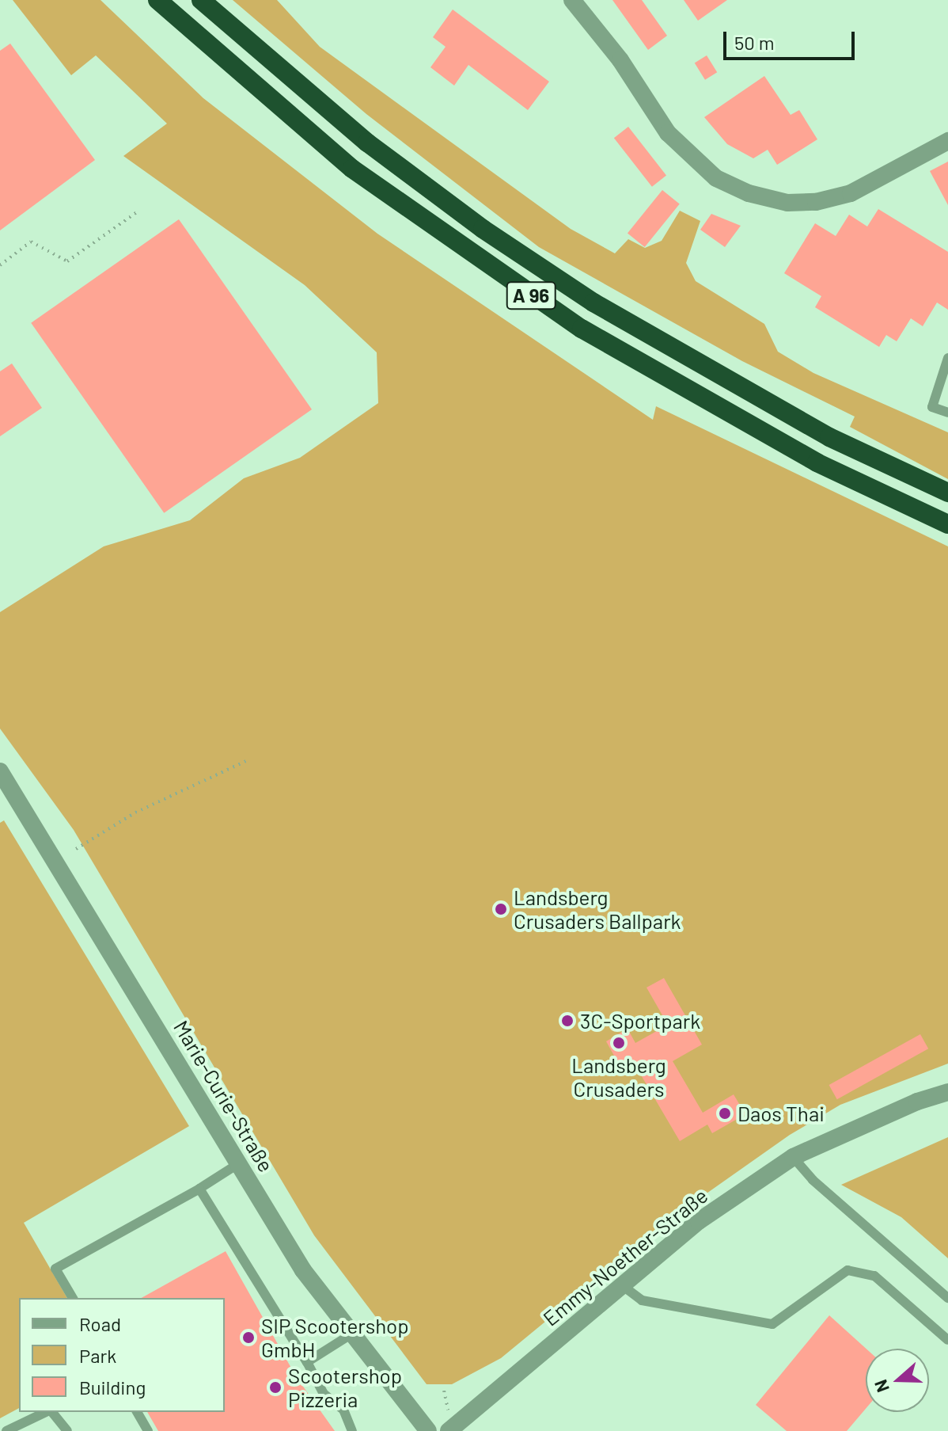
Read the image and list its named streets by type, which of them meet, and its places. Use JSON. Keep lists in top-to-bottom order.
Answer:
{
  "streets": {
    "highway": ["A 96"],
    "street": ["Marie-Curie-Straße", "Emmy-Noether-Straße"]
  },
  "places": [
    "Landsberg Crusaders Ballpark",
    "3C-Sportpark",
    "Landsberg Crusaders",
    "Daos Thai",
    "SIP Scootershop GmbH",
    "Scootershop Pizzeria"
  ],
  "legend": ["Road", "Park", "Building"],
  "scale_bar": "50 m",
  "north": "left"
}
